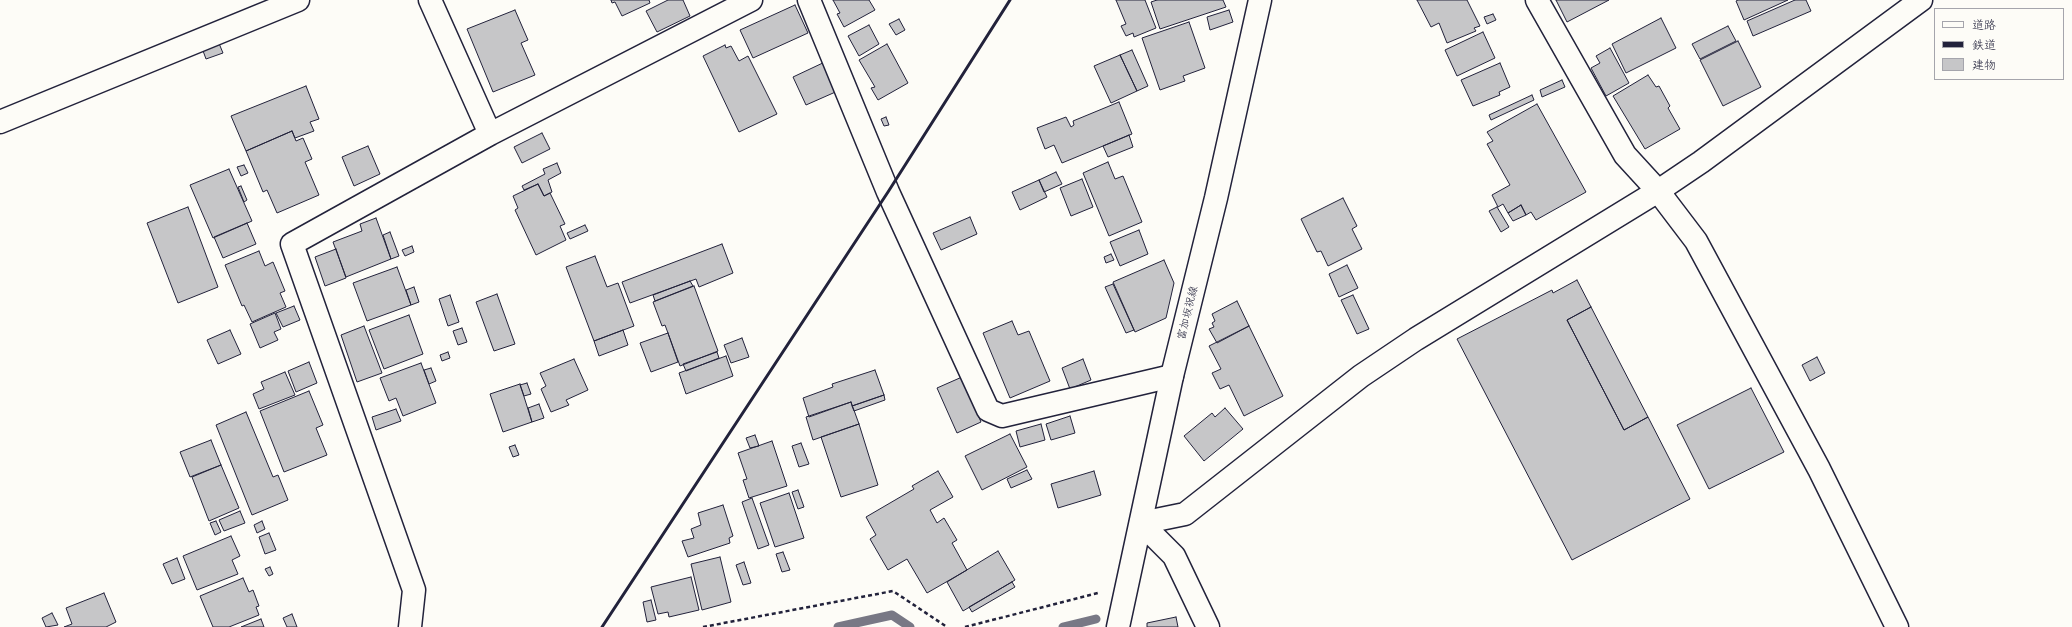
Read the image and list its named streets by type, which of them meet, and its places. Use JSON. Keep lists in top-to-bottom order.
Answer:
{
  "streets": {
    "street": ["富加坂祝線"]
  },
  "legend": ["道路", "鉄道", "建物"]
}
